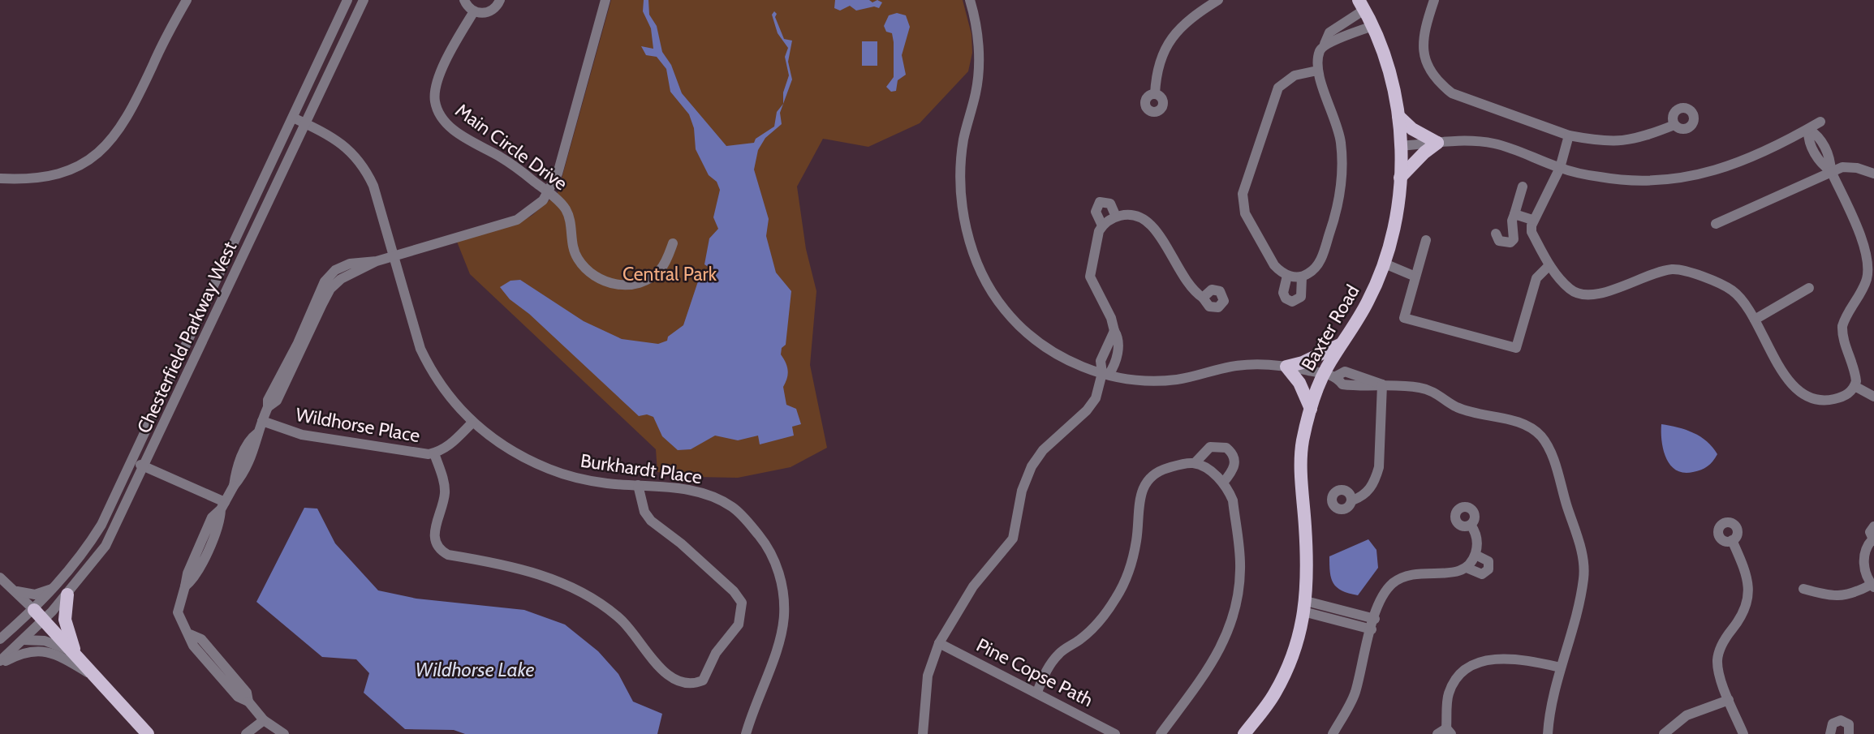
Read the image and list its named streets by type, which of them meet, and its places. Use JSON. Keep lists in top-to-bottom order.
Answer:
{
  "streets": {
    "main road": ["Baxter Road"],
    "street": [
      "Main Circle Drive",
      "Chesterfield Parkway West",
      "Wildhorse Place",
      "Burkhardt Place",
      "Pine Copse Path"
    ]
  },
  "crossings": [
    ["Chesterfield Parkway West", "Burkhardt Place"],
    ["Wildhorse Place", "Burkhardt Place"]
  ],
  "water": ["Wildhorse Lake"],
  "parks": ["Central Park"]
}
